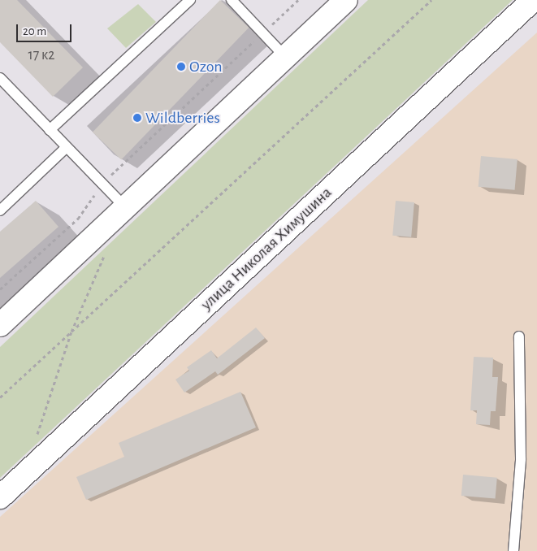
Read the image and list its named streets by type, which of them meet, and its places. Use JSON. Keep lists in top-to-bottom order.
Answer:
{
  "streets": {
    "street": ["улица Николая Химушина"]
  },
  "places": ["Ozon", "Wildberries"],
  "house_numbers": ["17 к2"],
  "scale_bar": "20 m"
}
